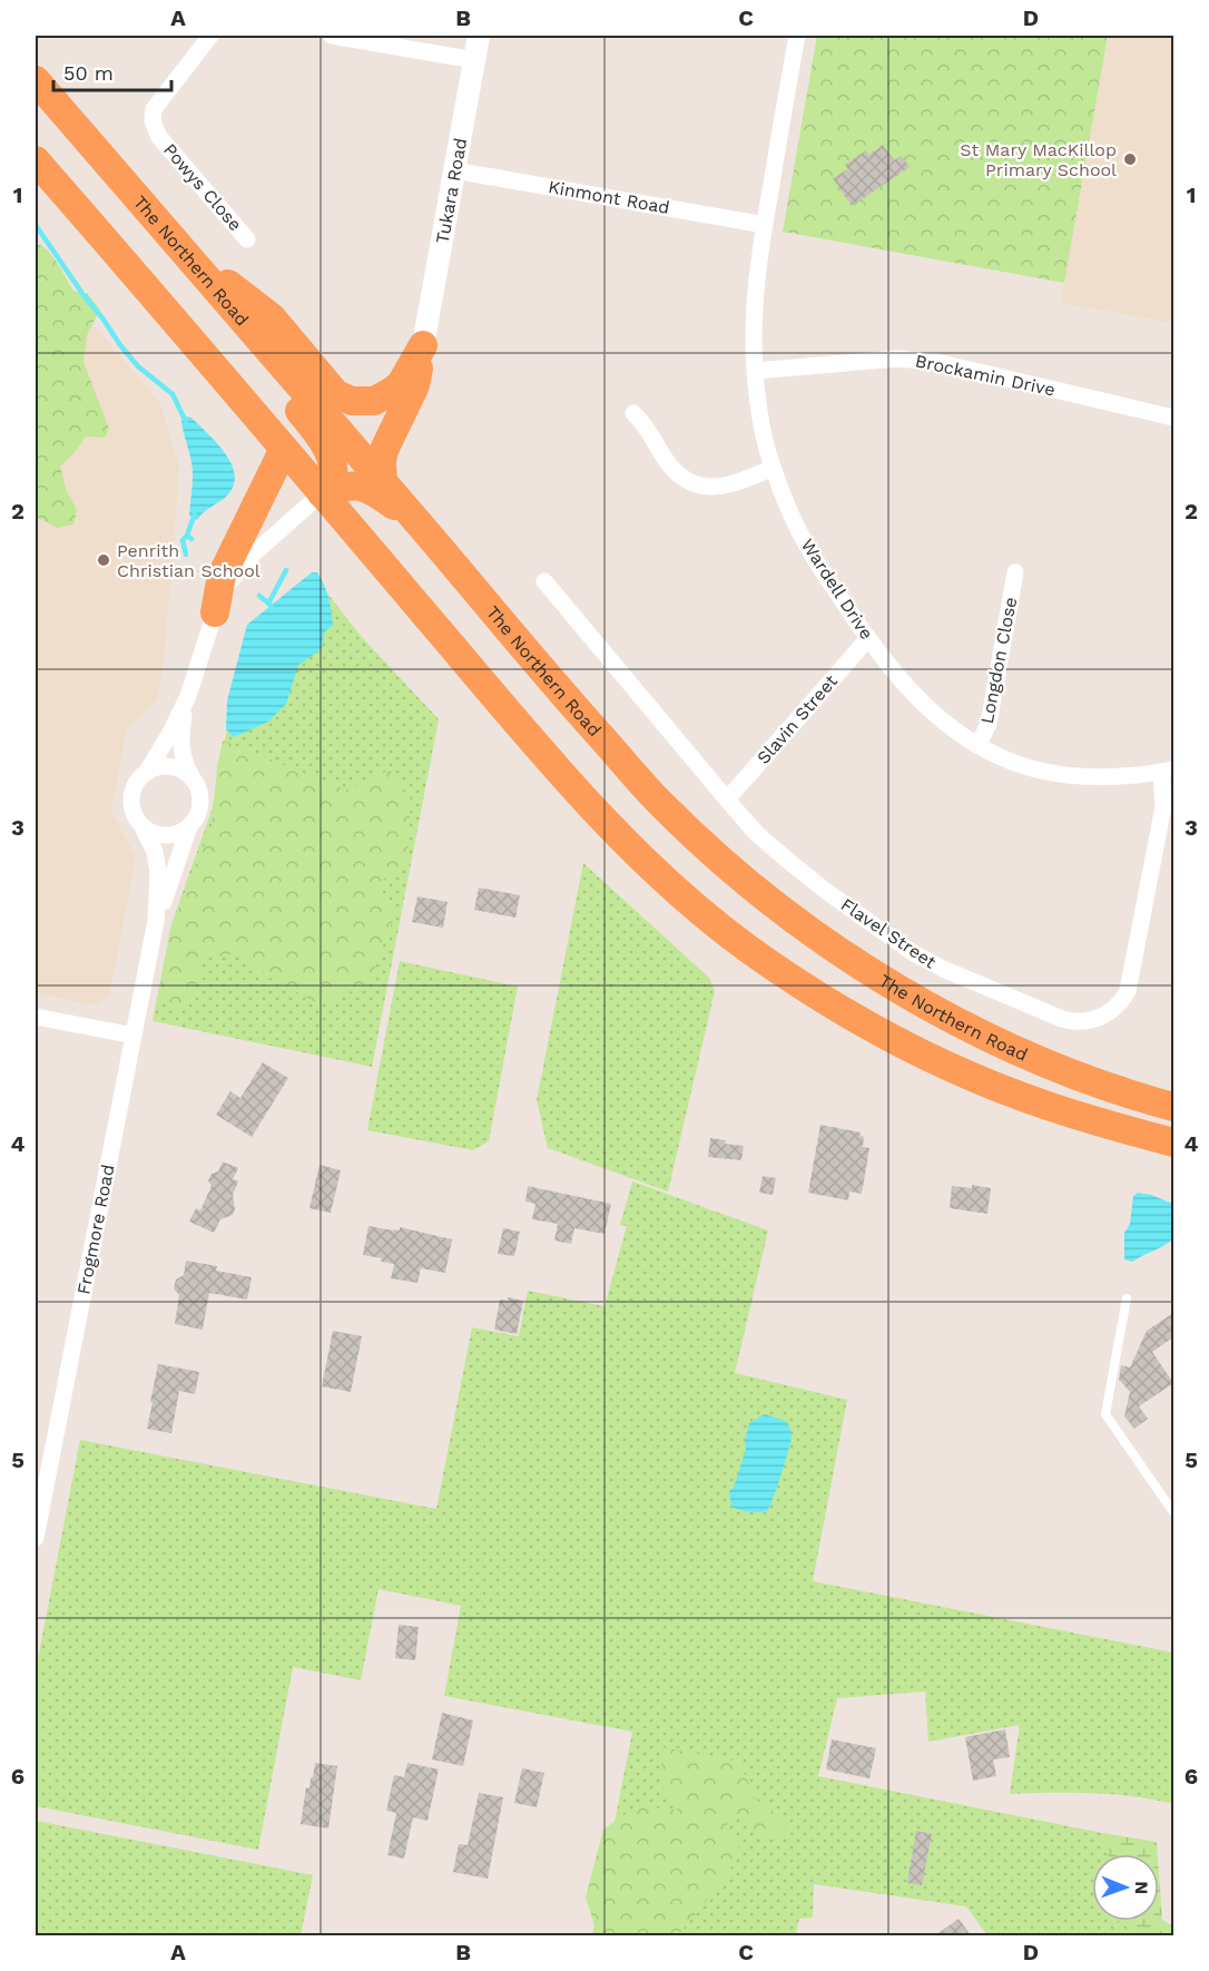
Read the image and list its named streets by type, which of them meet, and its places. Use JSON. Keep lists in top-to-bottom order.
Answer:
{
  "streets": {
    "highway": ["The Northern Road"],
    "street": [
      "Powys Close",
      "Tukara Road",
      "Kinmont Road",
      "Brockamin Drive",
      "Wardell Drive",
      "Longdon Close",
      "Slavin Street",
      "Flavel Street",
      "Frogmore Road"
    ]
  },
  "crossings": [
    ["Tukara Road", "Kinmont Road"],
    ["Kinmont Road", "Wardell Drive"],
    ["Brockamin Drive", "Wardell Drive"],
    ["Wardell Drive", "Longdon Close"],
    ["Wardell Drive", "Slavin Street"],
    ["Wardell Drive", "Flavel Street"],
    ["Slavin Street", "Flavel Street"]
  ],
  "places": ["St Mary MacKillop Primary School", "Penrith Christian School"],
  "scale_bar": "50 m",
  "north": "right",
  "grid": {
    "columns": [
      "A",
      "B",
      "C",
      "D"
    ],
    "rows": [
      "1",
      "2",
      "3",
      "4",
      "5",
      "6"
    ]
  }
}
